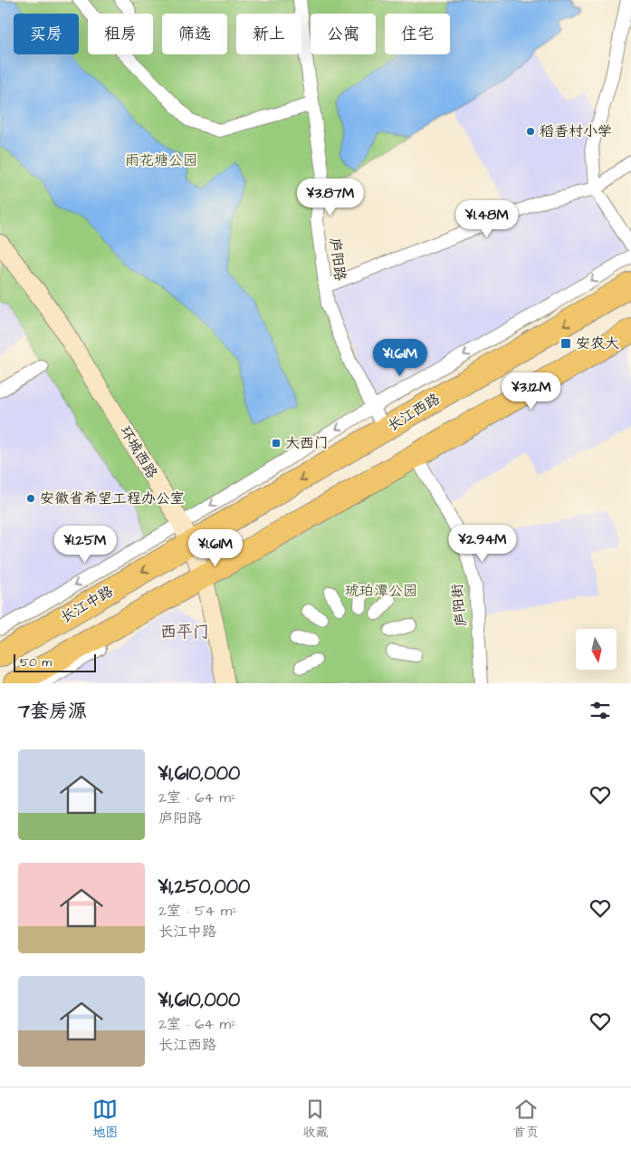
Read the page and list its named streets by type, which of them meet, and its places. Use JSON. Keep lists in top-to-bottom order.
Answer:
{
  "streets": {
    "highway": ["长江西路", "长江中路"],
    "street": ["庐阳路", "环城西路", "庐阳街"]
  },
  "crossings": [
    ["庐阳路", "长江西路"],
    ["长江西路", "环城西路"],
    ["长江西路", "长江中路"],
    ["环城西路", "长江中路"]
  ],
  "districts": ["西平门"],
  "parks": ["雨花塘公园", "琥珀潭公园"],
  "places": {
    "other": ["稻香村小学", "安徽省希望工程办公室"],
    "transit": ["安农大", "大西门"]
  },
  "scale_bar": "50 m",
  "north": "bottom",
  "page": {
    "chip": [
      "买房",
      "租房",
      "筛选",
      "新上",
      "公寓",
      "住宅"
    ],
    "price": [
      "¥3.87M",
      "¥1.48M",
      "¥1.61M",
      "¥3.12M",
      "¥2.94M",
      "¥1.25M",
      "¥1.61M"
    ],
    "scale": "50 m",
    "heading": "7套房源",
    "list": [
      {
        "name": "¥1,610,000",
        "note": "2室 · 64 m² · 庐阳路"
      },
      {
        "name": "¥1,250,000",
        "note": "2室 · 54 m² · 长江中路"
      },
      {
        "name": "¥1,610,000",
        "note": "2室 · 64 m² · 长江西路"
      }
    ],
    "tabs": ["地图", "收藏", "首页"]
  }
}
